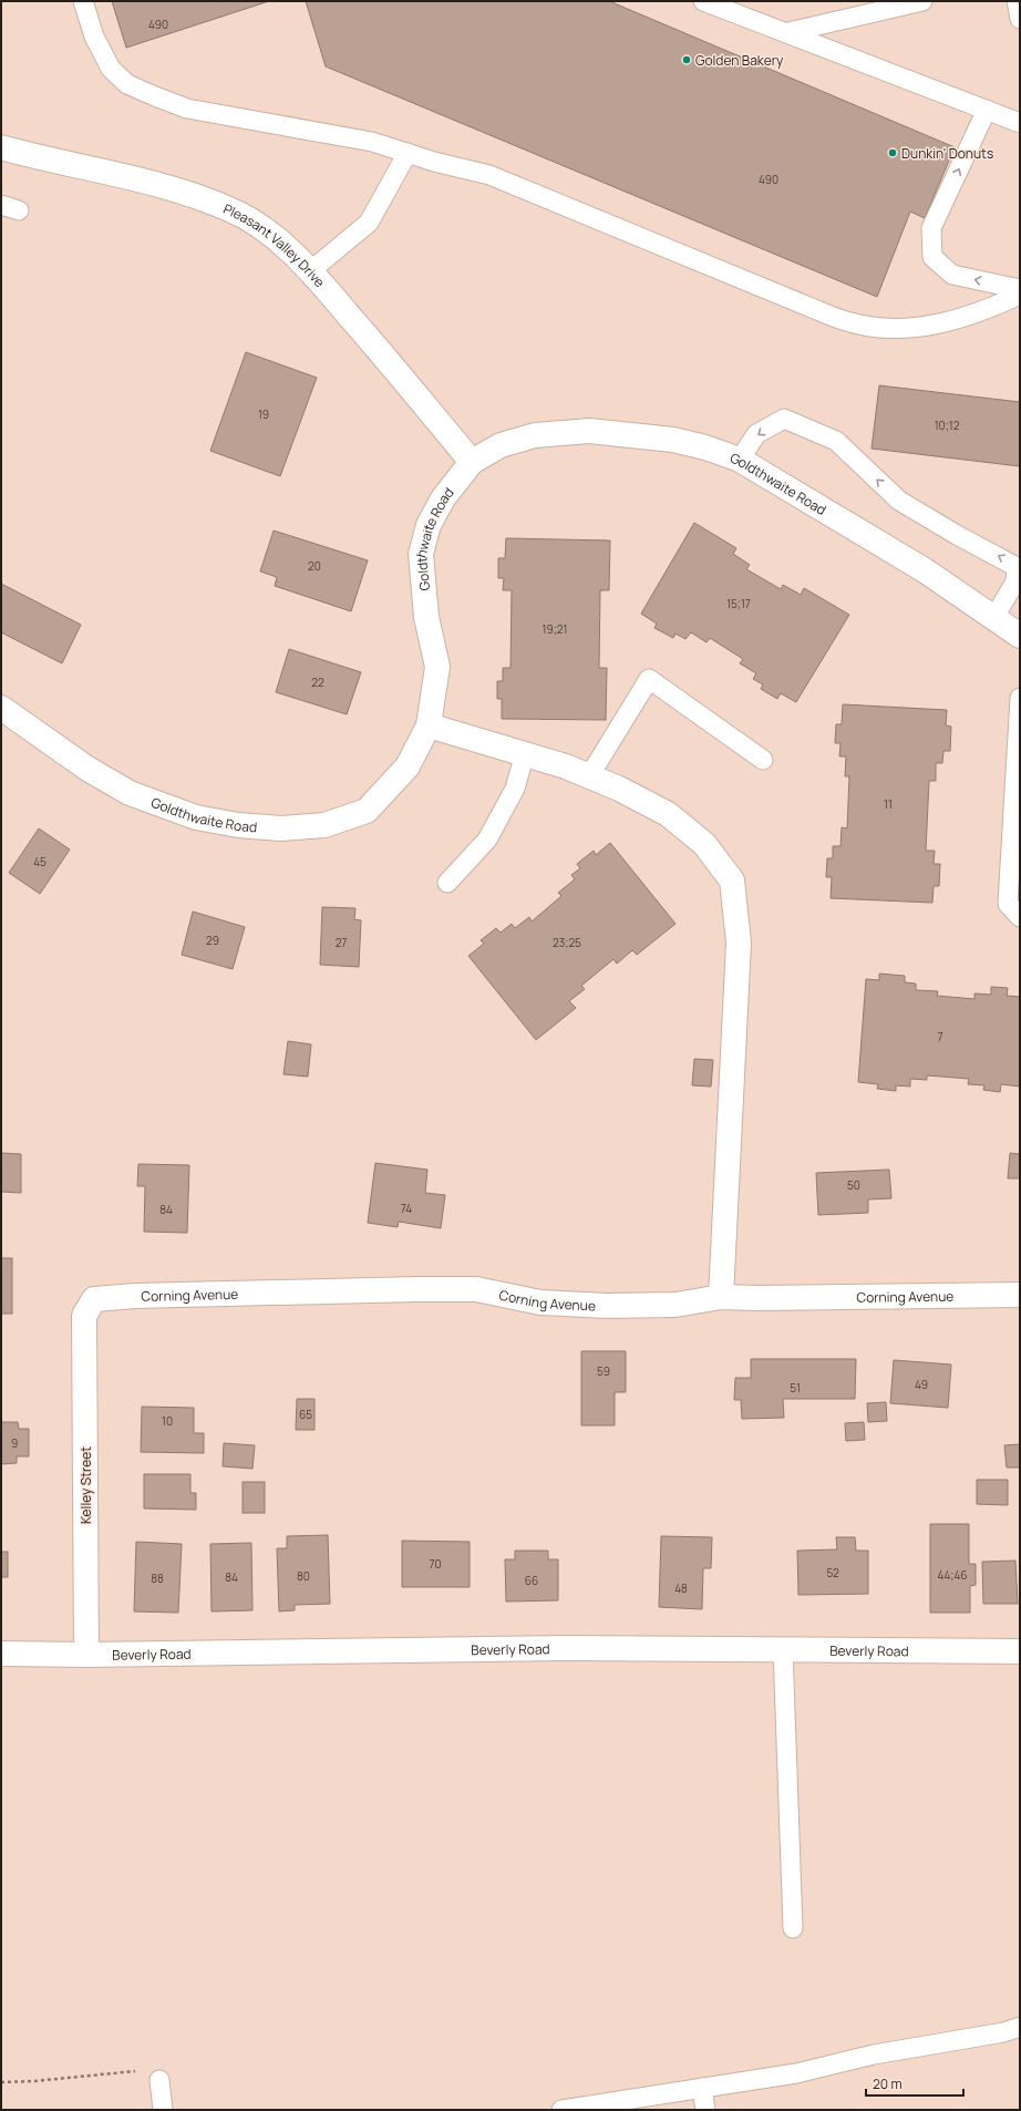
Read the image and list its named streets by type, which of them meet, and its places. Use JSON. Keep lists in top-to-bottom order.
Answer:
{
  "streets": {
    "street": [
      "Pleasant Valley Drive",
      "Goldthwaite Road",
      "Corning Avenue",
      "Kelley Street",
      "Beverly Road"
    ]
  },
  "crossings": [
    ["Pleasant Valley Drive", "Goldthwaite Road"],
    ["Corning Avenue", "Kelley Street"],
    ["Kelley Street", "Beverly Road"]
  ],
  "places": ["Golden Bakery", "Dunkin' Donuts"],
  "house_numbers": [
    "490",
    "490",
    "19",
    "10;12",
    "20",
    "15;17",
    "19;21",
    "22",
    "11",
    "45",
    "29",
    "27",
    "23;25",
    "7",
    "50",
    "74",
    "84",
    "59",
    "49",
    "51",
    "65",
    "10",
    "9",
    "70",
    "52",
    "44;46",
    "80",
    "84",
    "88",
    "66",
    "48"
  ],
  "scale_bar": "20 m"
}
